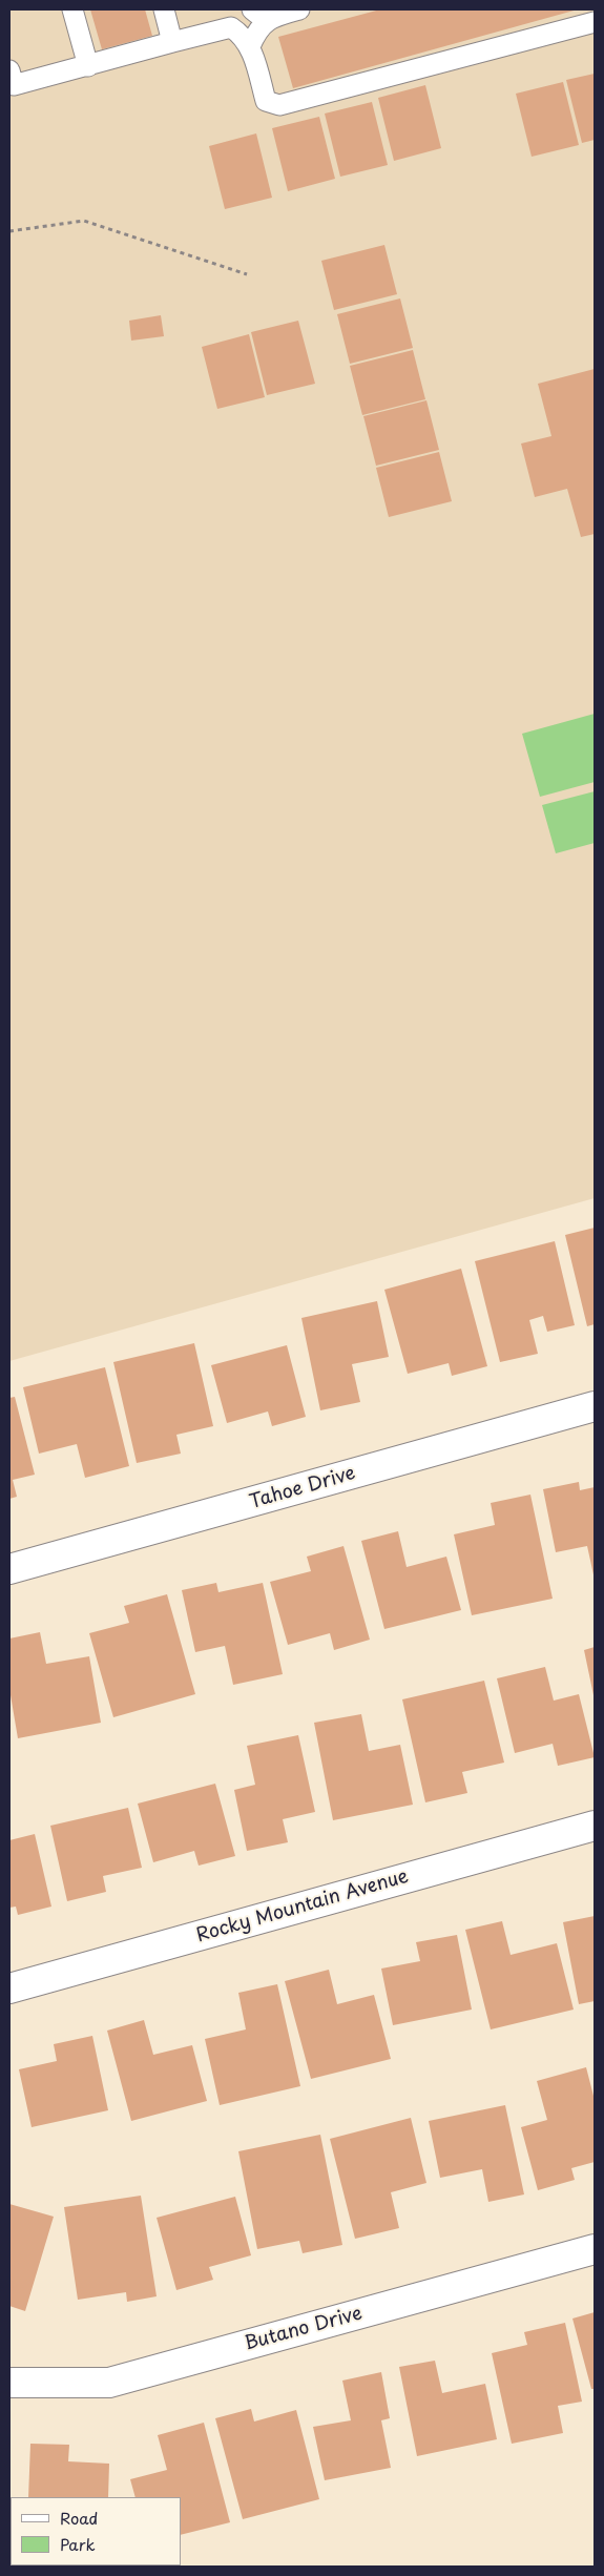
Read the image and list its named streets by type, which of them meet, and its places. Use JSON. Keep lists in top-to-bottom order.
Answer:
{
  "streets": {
    "street": ["Tahoe Drive", "Rocky Mountain Avenue", "Butano Drive"]
  },
  "legend": ["Road", "Park"]
}
